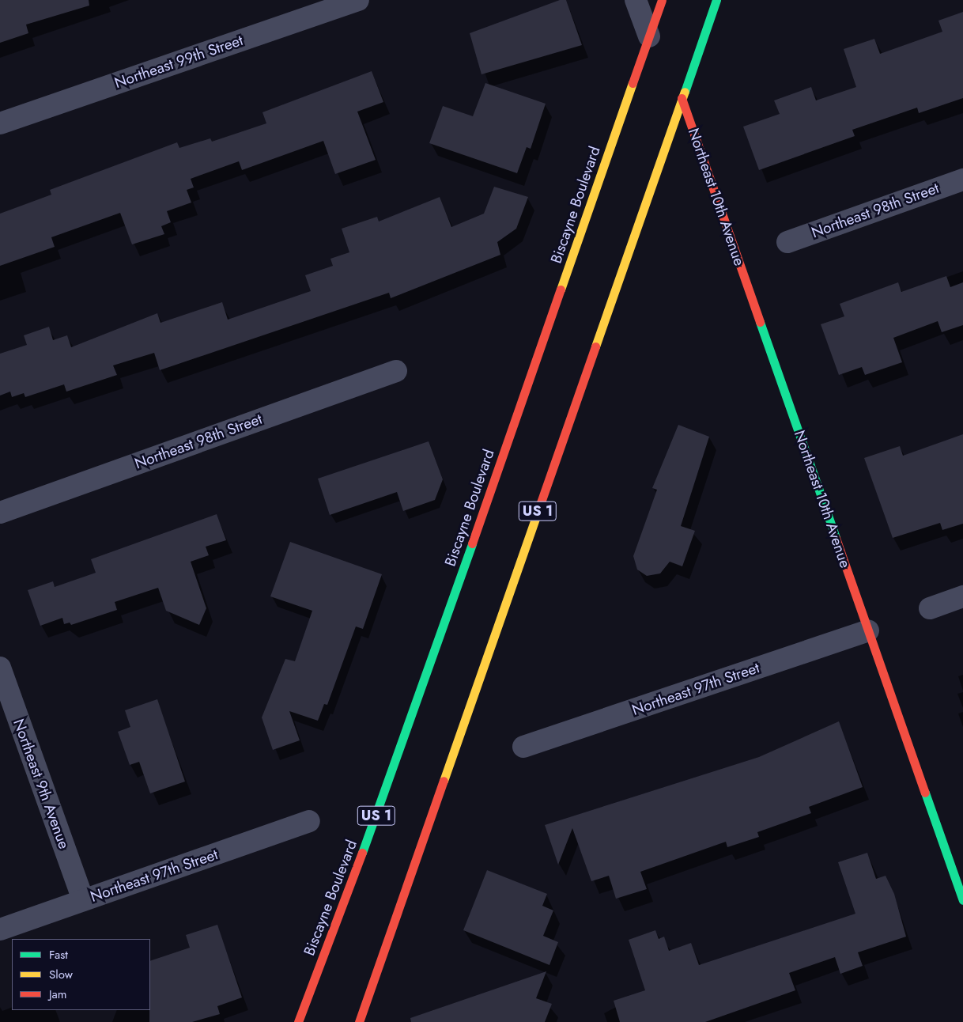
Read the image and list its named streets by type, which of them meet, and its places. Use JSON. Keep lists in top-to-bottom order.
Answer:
{
  "streets": {
    "main road": ["Northeast 10th Avenue", "Biscayne Boulevard", "US 1"],
    "street": [
      "Northeast 99th Street",
      "Northeast 98th Street",
      "Northeast 97th Street",
      "Northeast 9th Avenue"
    ]
  },
  "crossings": [
    ["Northeast 10th Avenue", "US 1"],
    ["Northeast 10th Avenue", "Northeast 97th Street"],
    ["Northeast 97th Street", "Northeast 9th Avenue"]
  ],
  "legend": ["Fast", "Slow", "Jam"]
}
